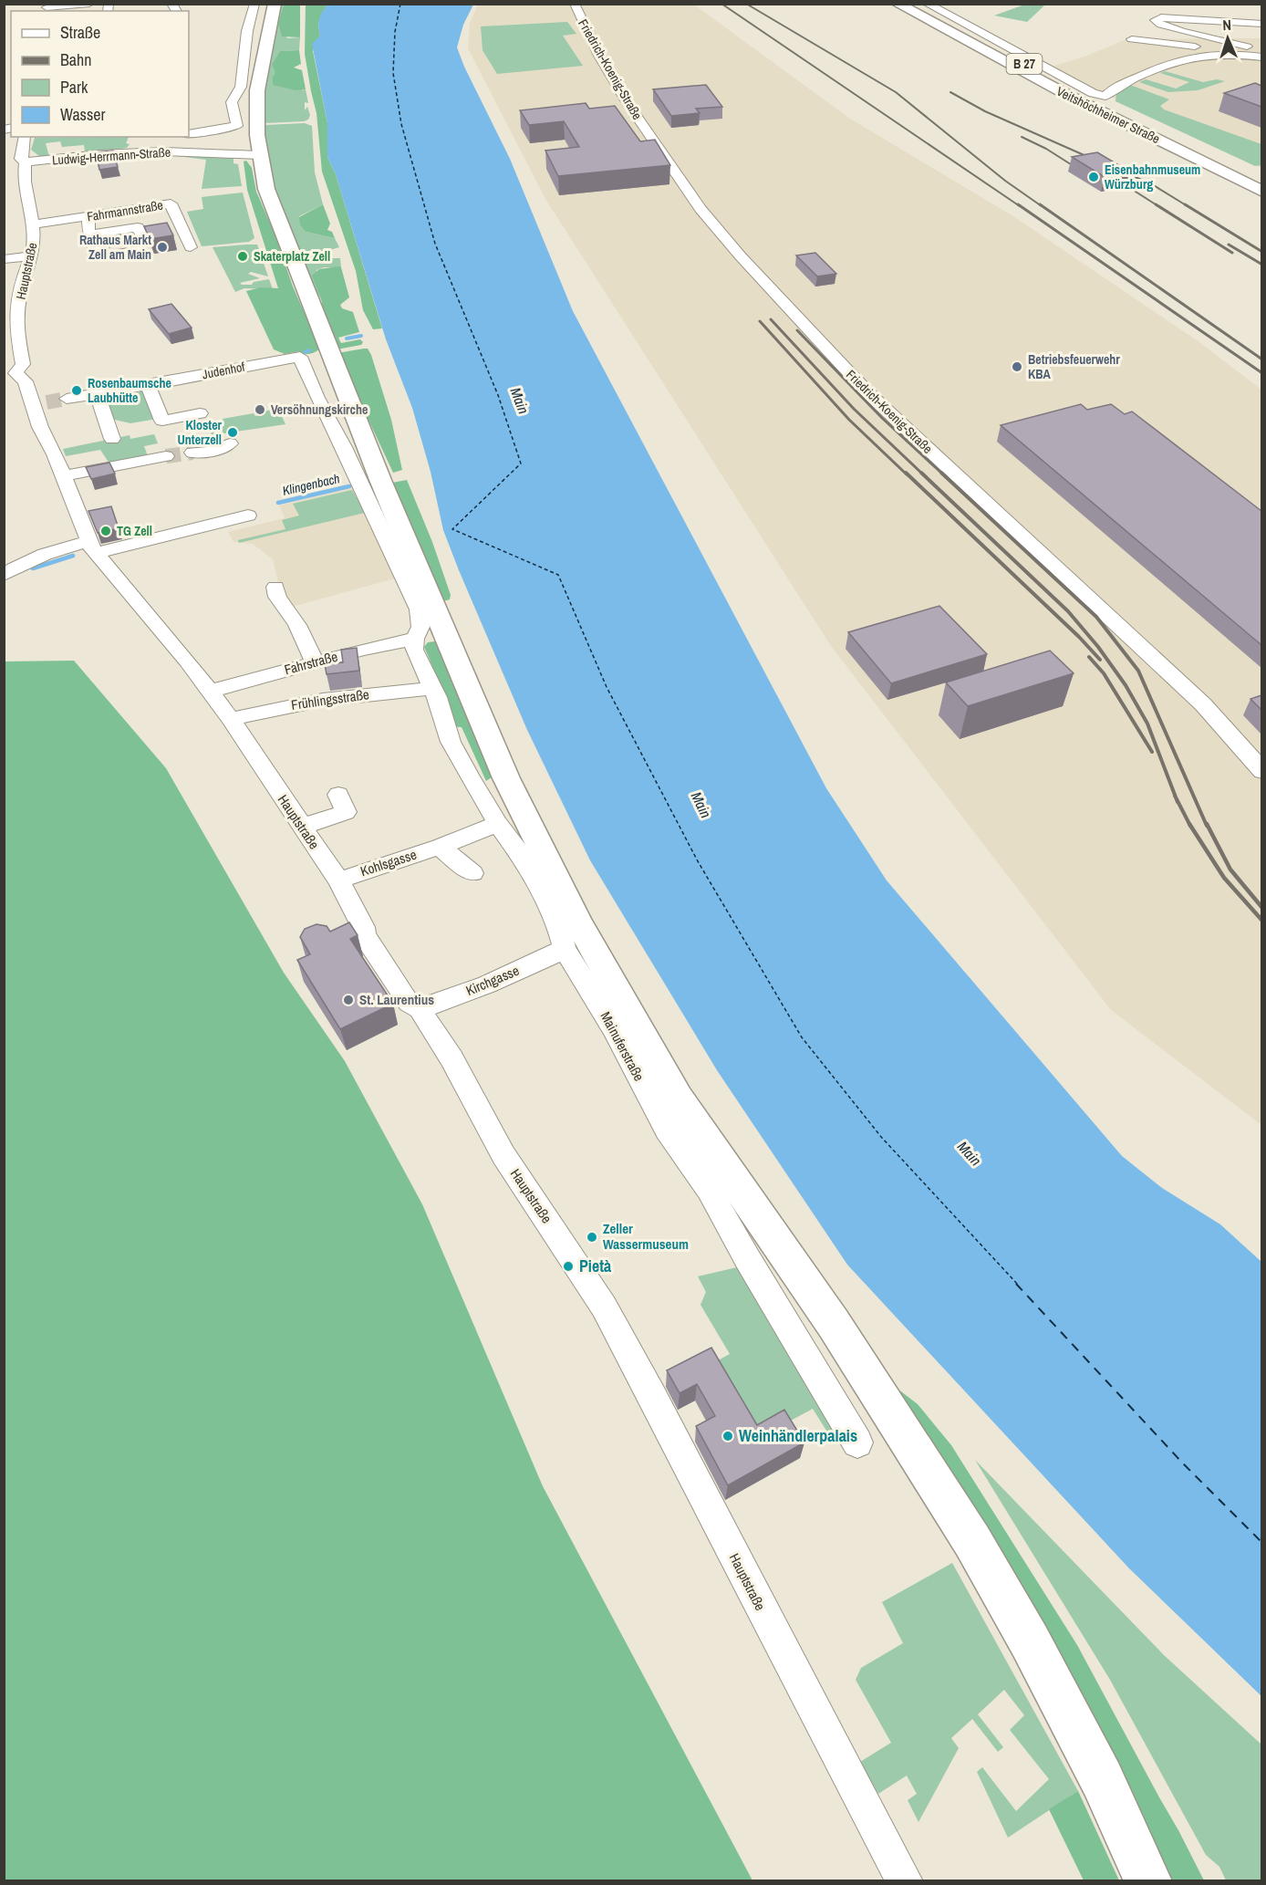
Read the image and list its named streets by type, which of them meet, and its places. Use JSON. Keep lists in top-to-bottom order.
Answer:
{
  "streets": {
    "main road": ["B 27", "Veitshöchheimer Straße"],
    "street": [
      "Friedrich-Koenig-Straße",
      "Ludwig-Herrmann-Straße",
      "Fahrmannstraße",
      "Hauptstraße",
      "Judenhof",
      "Fahrstraße",
      "Frühlingsstraße",
      "Kohlsgasse",
      "Kirchgasse",
      "Mainuferstraße"
    ]
  },
  "crossings": [
    ["Ludwig-Herrmann-Straße", "Hauptstraße"],
    ["Fahrmannstraße", "Hauptstraße"],
    ["Hauptstraße", "Fahrstraße"],
    ["Hauptstraße", "Frühlingsstraße"],
    ["Hauptstraße", "Kohlsgasse"],
    ["Hauptstraße", "Kirchgasse"],
    ["Judenhof", "Fahrstraße"],
    ["Judenhof", "Mainuferstraße"],
    ["Fahrstraße", "Mainuferstraße"],
    ["Frühlingsstraße", "Mainuferstraße"],
    ["Kohlsgasse", "Mainuferstraße"],
    ["Kirchgasse", "Mainuferstraße"]
  ],
  "water": ["Main", "Klingenbach"],
  "places": [
    "Eisenbahnmuseum Würzburg",
    "Rathaus Markt Zell am Main",
    "Skaterplatz Zell",
    "Betriebsfeuerwehr KBA",
    "Rosenbaumsche Laubhütte",
    "Versöhnungskirche",
    "Kloster Unterzell",
    "TG Zell",
    "St. Laurentius",
    "Zeller Wassermuseum",
    "Pietà",
    "Weinhändlerpalais"
  ],
  "legend": [
    "Straße",
    "Bahn",
    "Park",
    "Wasser"
  ],
  "north": "top"
}
